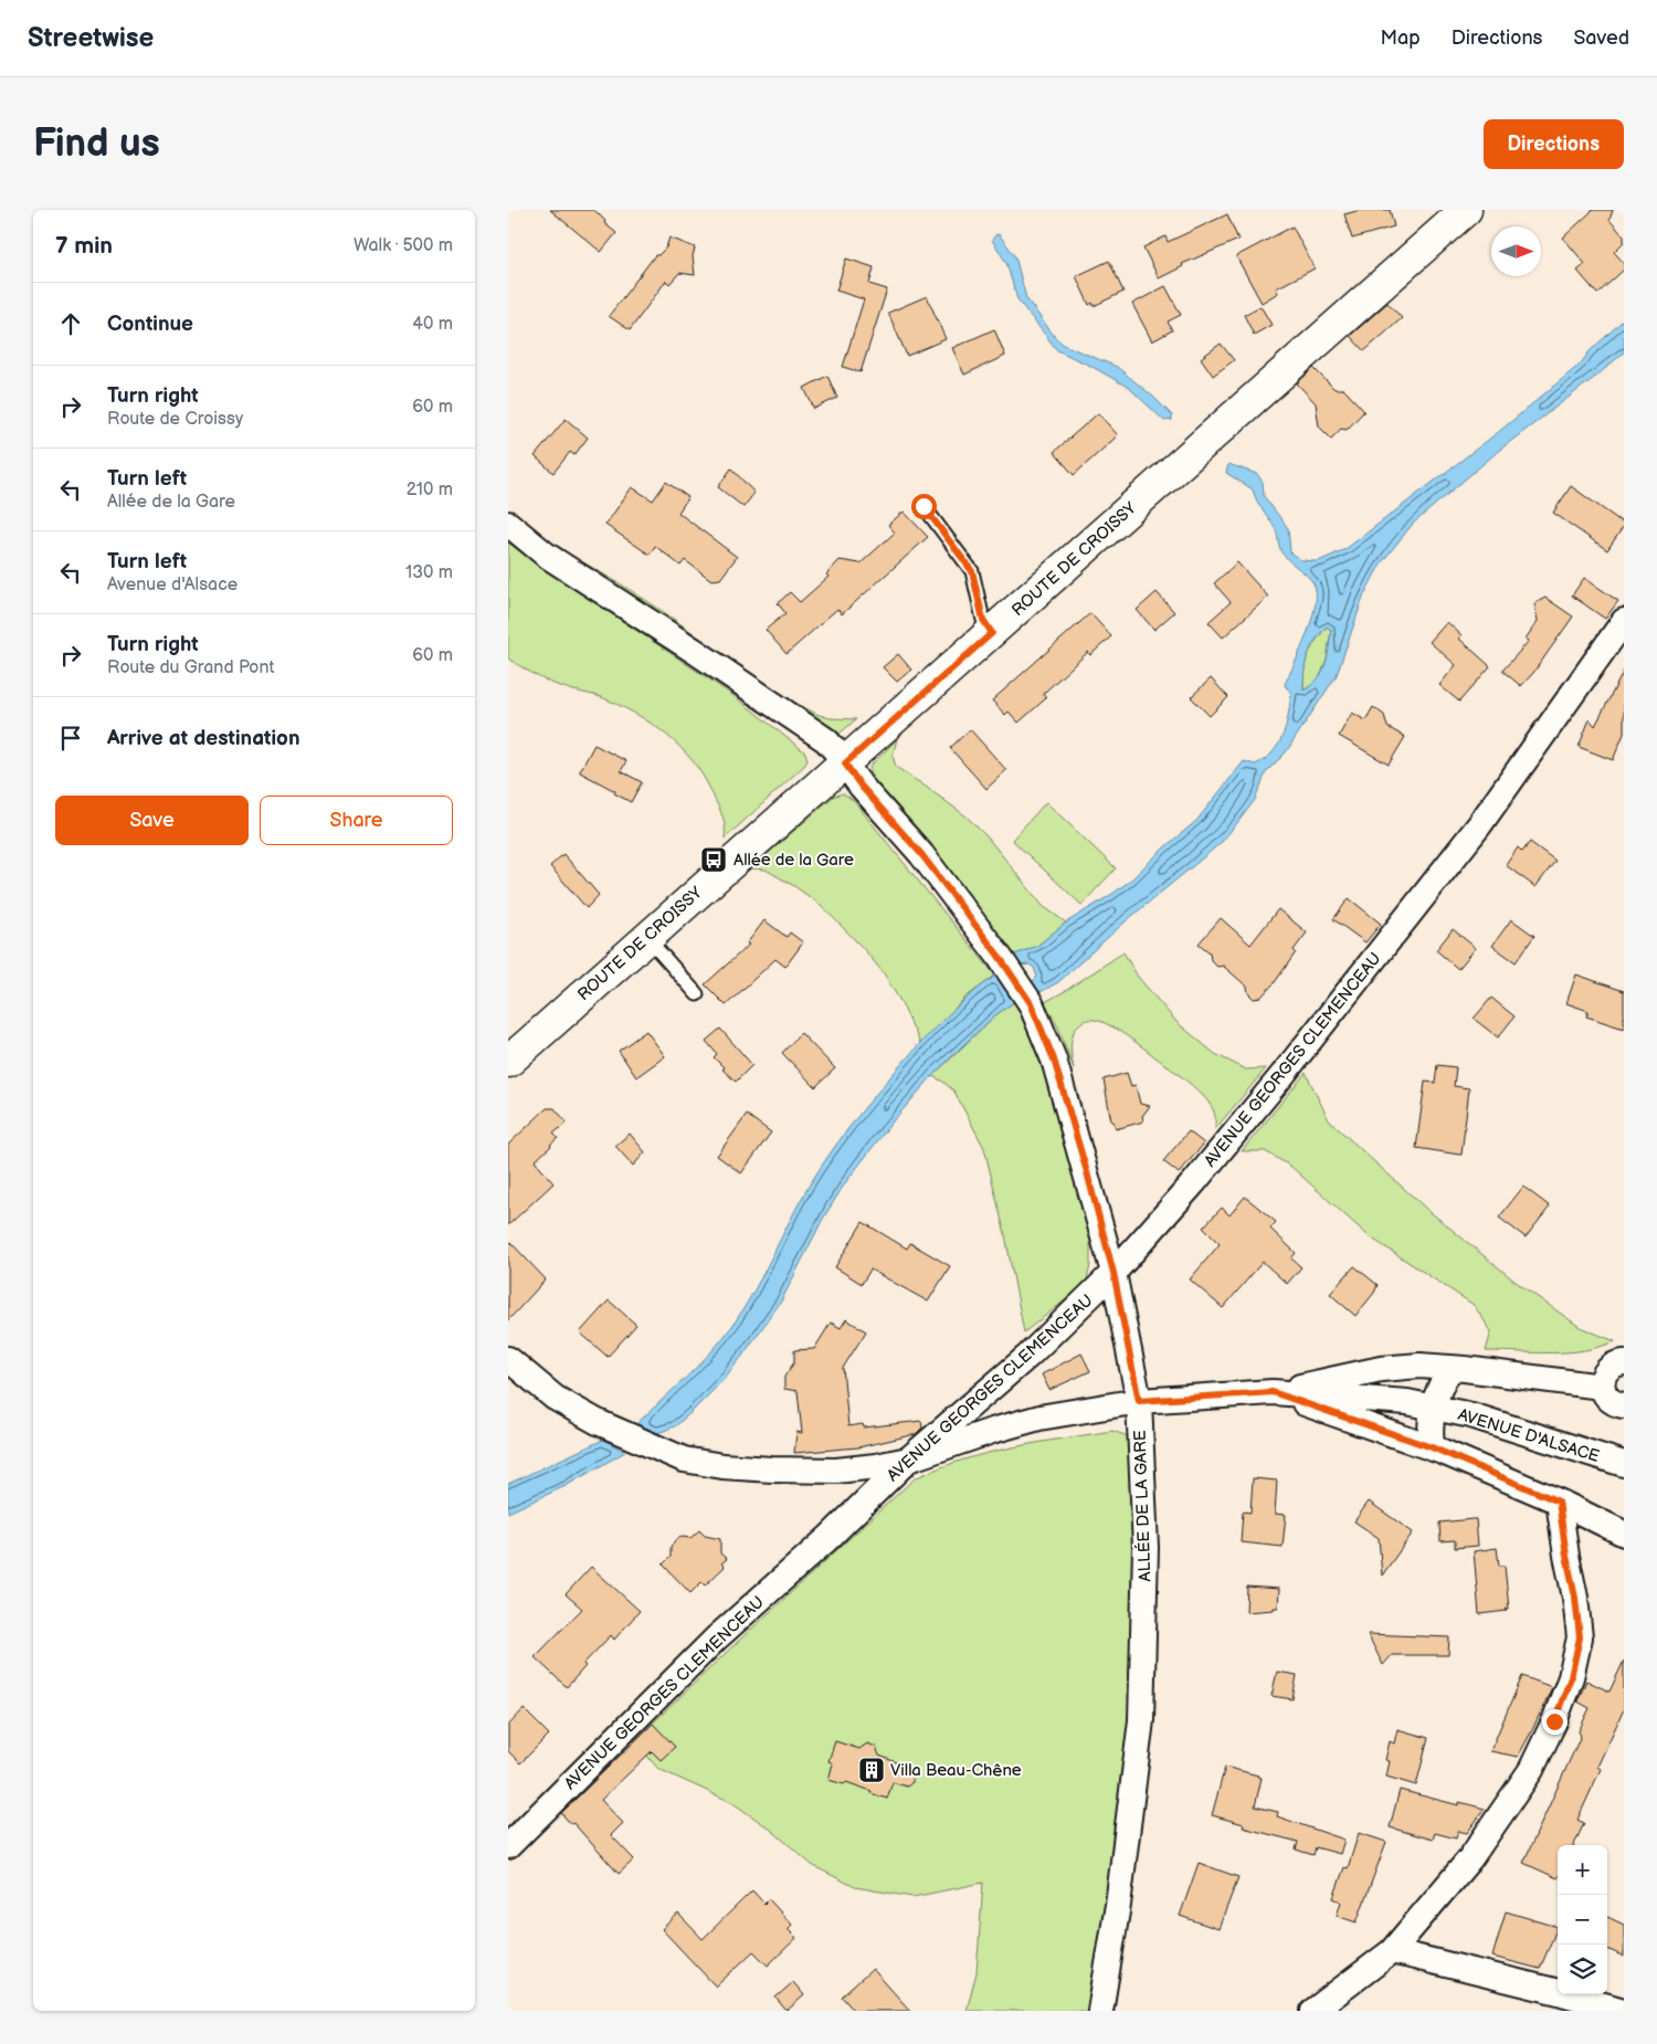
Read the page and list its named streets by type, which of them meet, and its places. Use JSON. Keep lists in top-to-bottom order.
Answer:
{
  "streets": {
    "main road": ["ROUTE DE CROISSY"],
    "street": ["AVENUE GEORGES CLEMENCEAU", "AVENUE D'ALSACE", "ALLÉE DE LA GARE"]
  },
  "crossings": [
    ["ROUTE DE CROISSY", "ALLÉE DE LA GARE"],
    ["AVENUE GEORGES CLEMENCEAU", "AVENUE D'ALSACE"],
    ["AVENUE GEORGES CLEMENCEAU", "ALLÉE DE LA GARE"],
    ["AVENUE D'ALSACE", "ALLÉE DE LA GARE"]
  ],
  "places": {
    "bus stop": ["Allée de la Gare"],
    "building": ["Villa Beau-Chêne"]
  },
  "north": "right",
  "page": {
    "header": "Streetwise",
    "nav": ["Map", "Directions", "Saved"],
    "buttons": [
      "Directions",
      ["Save", "Share"]
    ],
    "title": "Find us",
    "heading": ["7 min", "Walk · 500 m"],
    "list": [
      ["Continue", "40 m"],
      ["Turn right", "Route de Croissy", "60 m"],
      ["Turn left", "Allée de la Gare", "210 m"],
      ["Turn left", "Avenue d'Alsace", "130 m"],
      ["Turn right", "Route du Grand Pont", "60 m"],
      "Arrive at destination"
    ],
    "map_buttons": ["+", "−"]
  }
}
